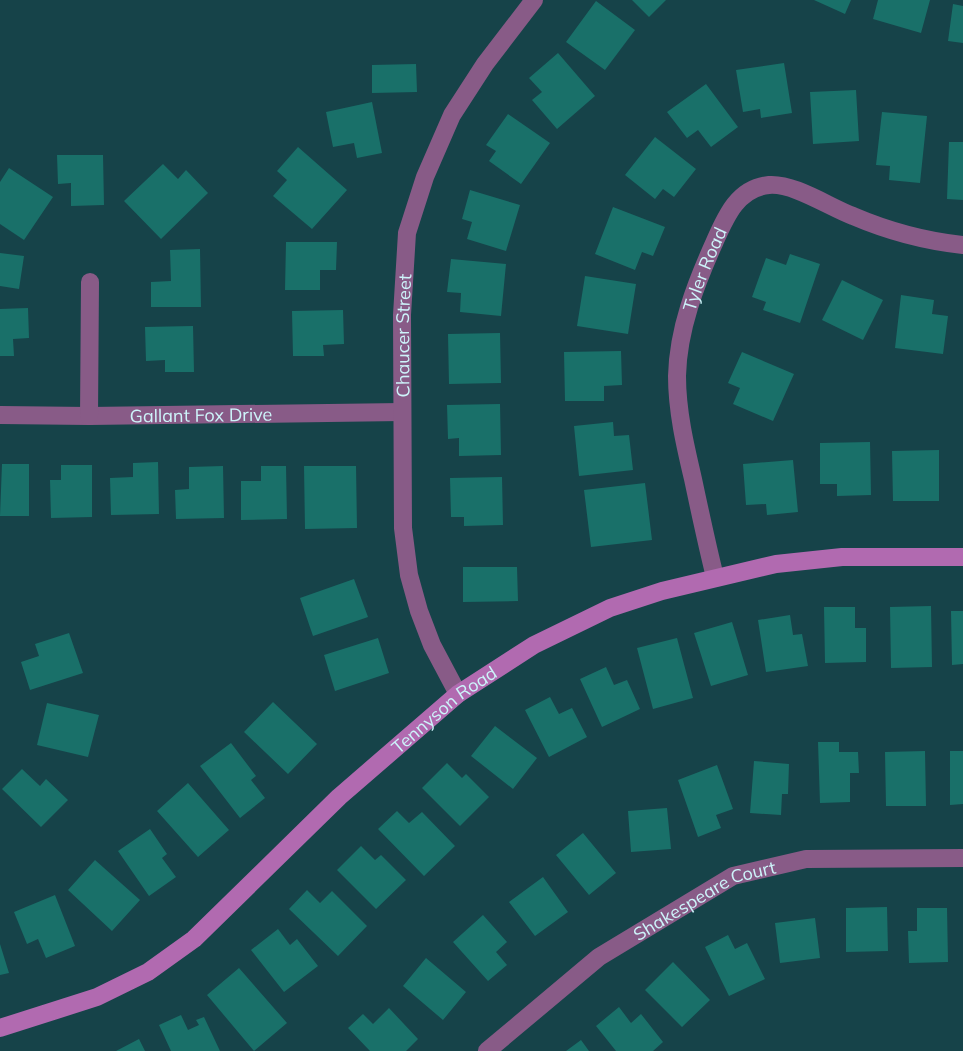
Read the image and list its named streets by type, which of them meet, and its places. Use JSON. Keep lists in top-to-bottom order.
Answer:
{
  "streets": {
    "street": [
      "Tyler Road",
      "Chaucer Street",
      "Gallant Fox Drive",
      "Tennyson Road",
      "Shakespeare Court"
    ]
  },
  "crossings": [
    ["Tyler Road", "Tennyson Road"],
    ["Chaucer Street", "Gallant Fox Drive"],
    ["Chaucer Street", "Tennyson Road"]
  ]
}
